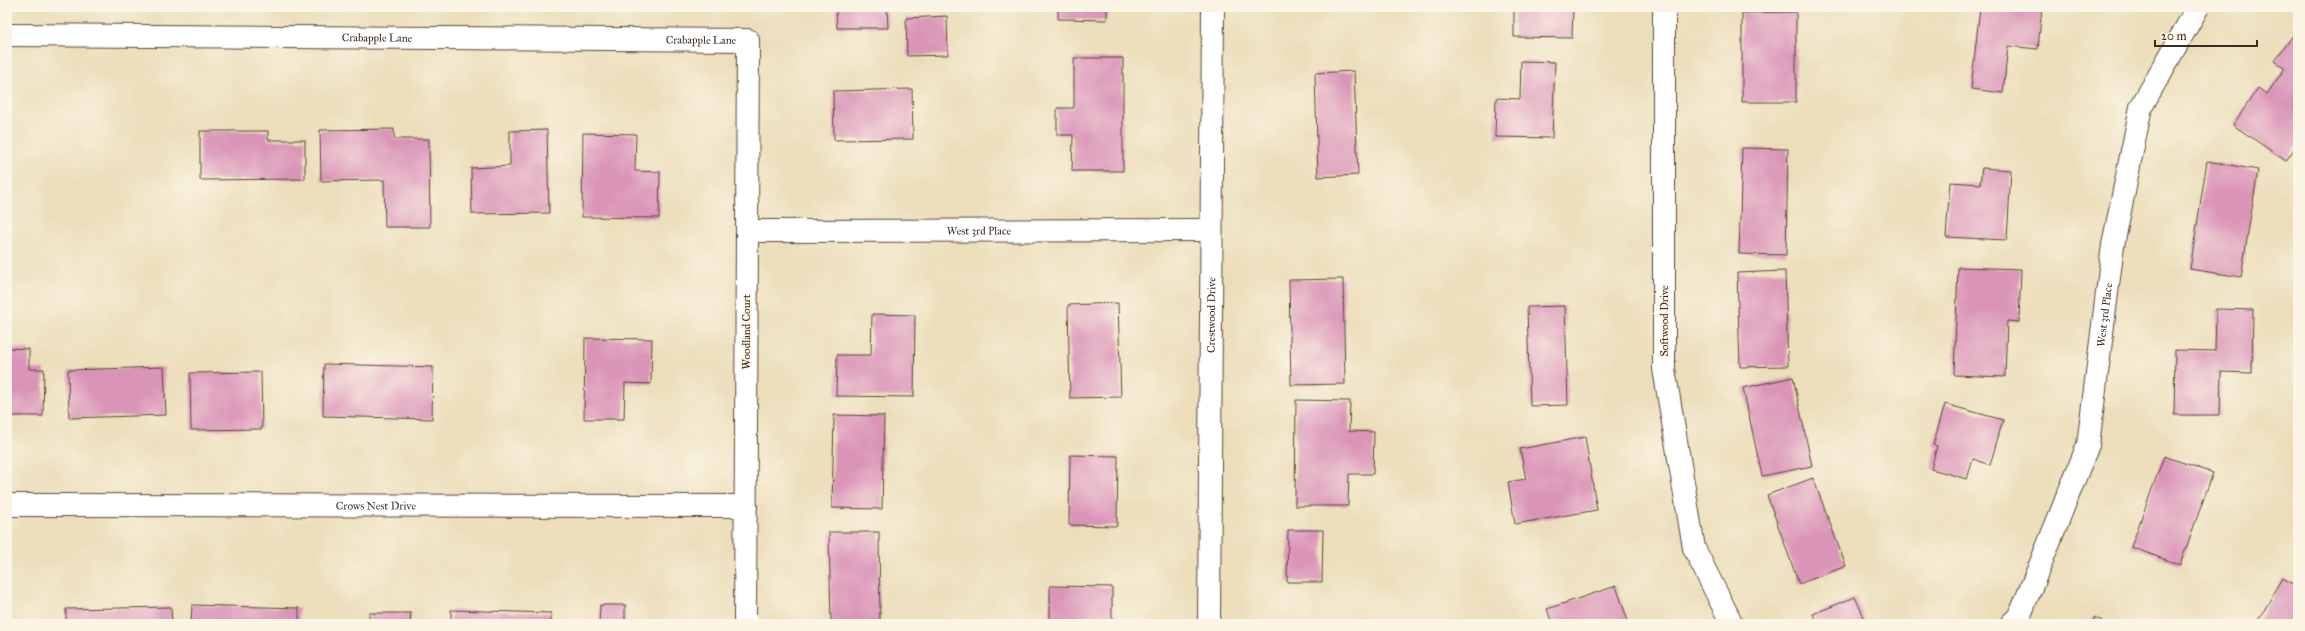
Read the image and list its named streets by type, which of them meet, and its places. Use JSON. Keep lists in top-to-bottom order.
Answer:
{
  "streets": {
    "street": [
      "Crabapple Lane",
      "West 3rd Place",
      "Crestwood Drive",
      "Softwood Drive",
      "Woodland Court",
      "Crows Nest Drive"
    ]
  },
  "crossings": [
    ["Crabapple Lane", "Woodland Court"],
    ["West 3rd Place", "Crestwood Drive"],
    ["West 3rd Place", "Woodland Court"],
    ["Woodland Court", "Crows Nest Drive"]
  ],
  "scale_bar": "20 m"
}
